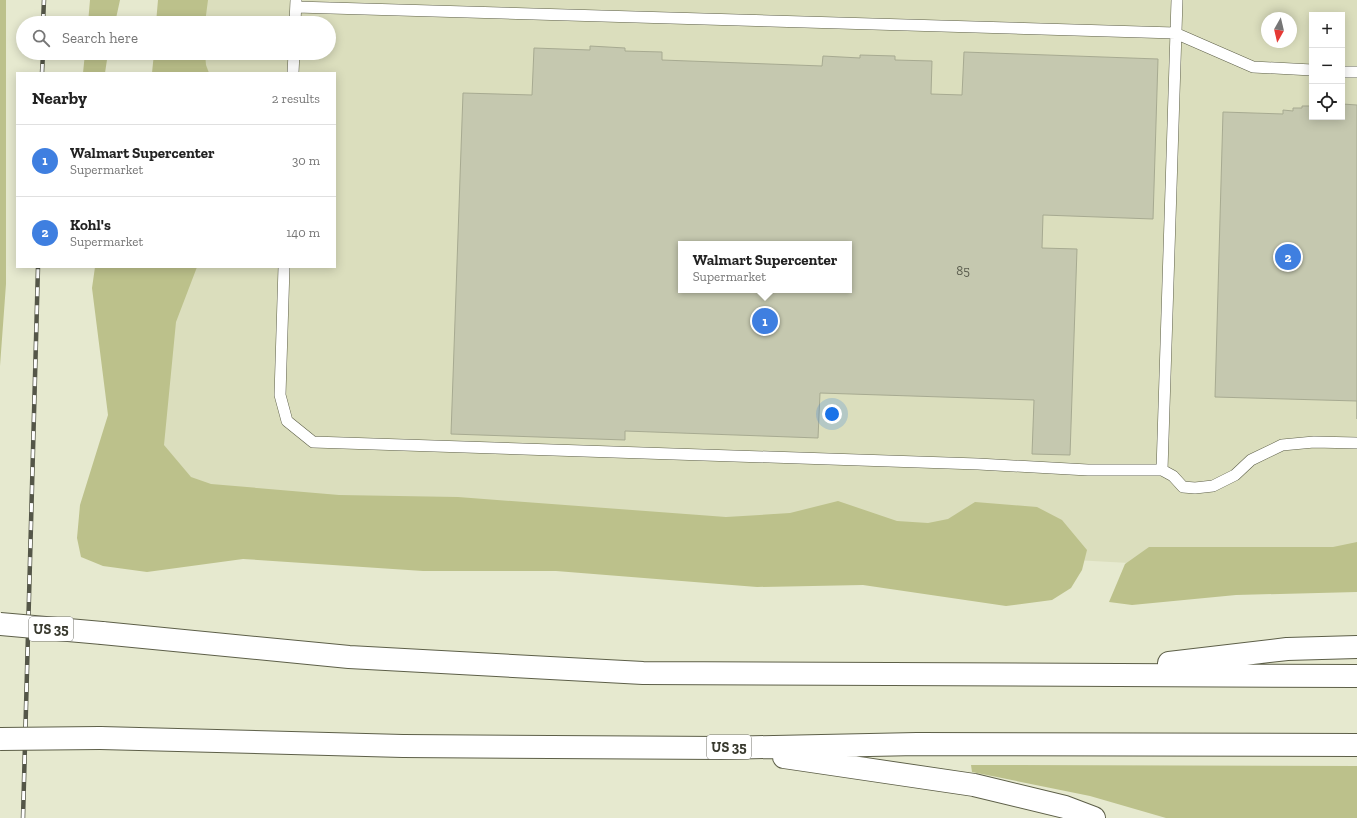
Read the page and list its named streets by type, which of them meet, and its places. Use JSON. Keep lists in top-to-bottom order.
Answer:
{
  "streets": {
    "highway": ["US 35"]
  },
  "house_numbers": ["85"],
  "north": "bottom",
  "page": {
    "map_buttons": ["+", "−"],
    "search": "Search here",
    "heading": ["Nearby", "2 results"],
    "list": [
      {
        "mark": "1",
        "name": "Walmart Supercenter",
        "note": "Supermarket",
        "value": "30 m"
      },
      {
        "mark": "2",
        "name": "Kohl's",
        "note": "Supermarket",
        "value": "140 m"
      }
    ],
    "popup": ["Walmart Supercenter", "Supermarket"],
    "pins": ["2", "1"]
  }
}
